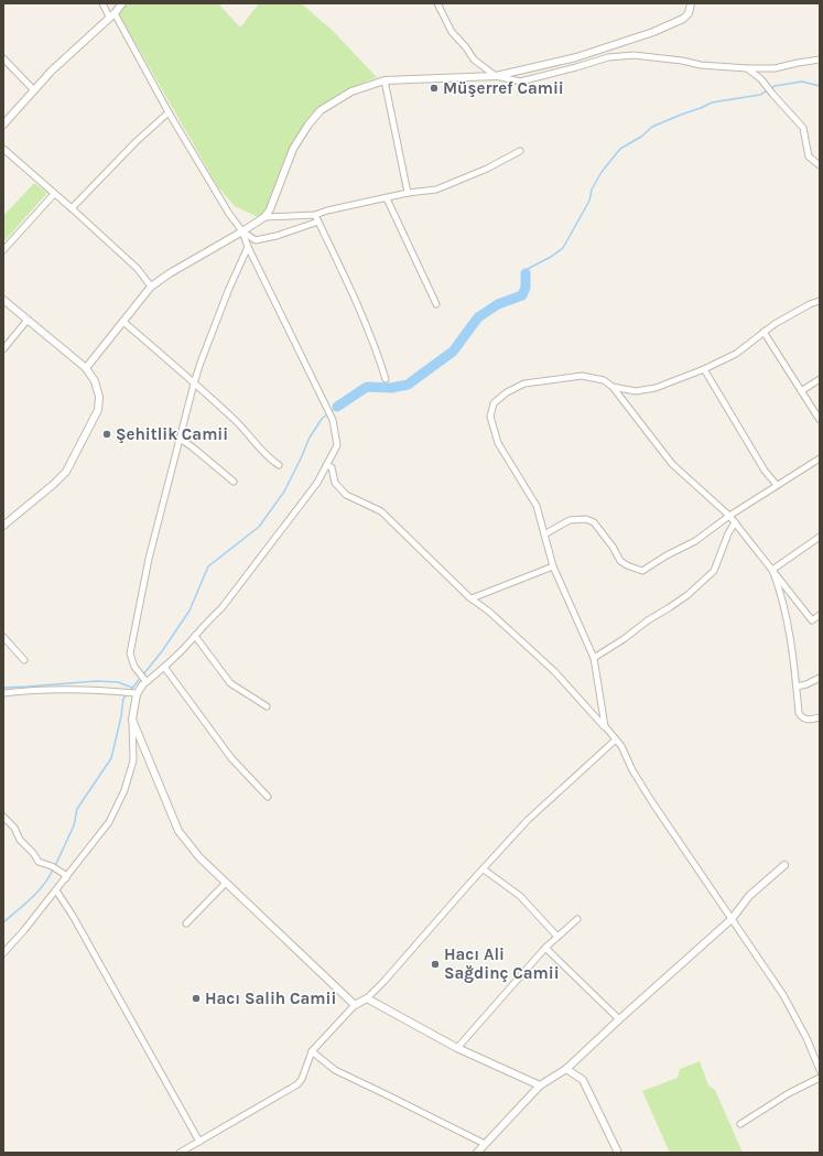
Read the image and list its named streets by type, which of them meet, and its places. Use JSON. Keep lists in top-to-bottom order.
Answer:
{
  "places": [
    "Müşerref Camii",
    "Şehitlik Camii",
    "Hacı Ali Sağdinç Camii",
    "Hacı Salih Camii"
  ]
}
